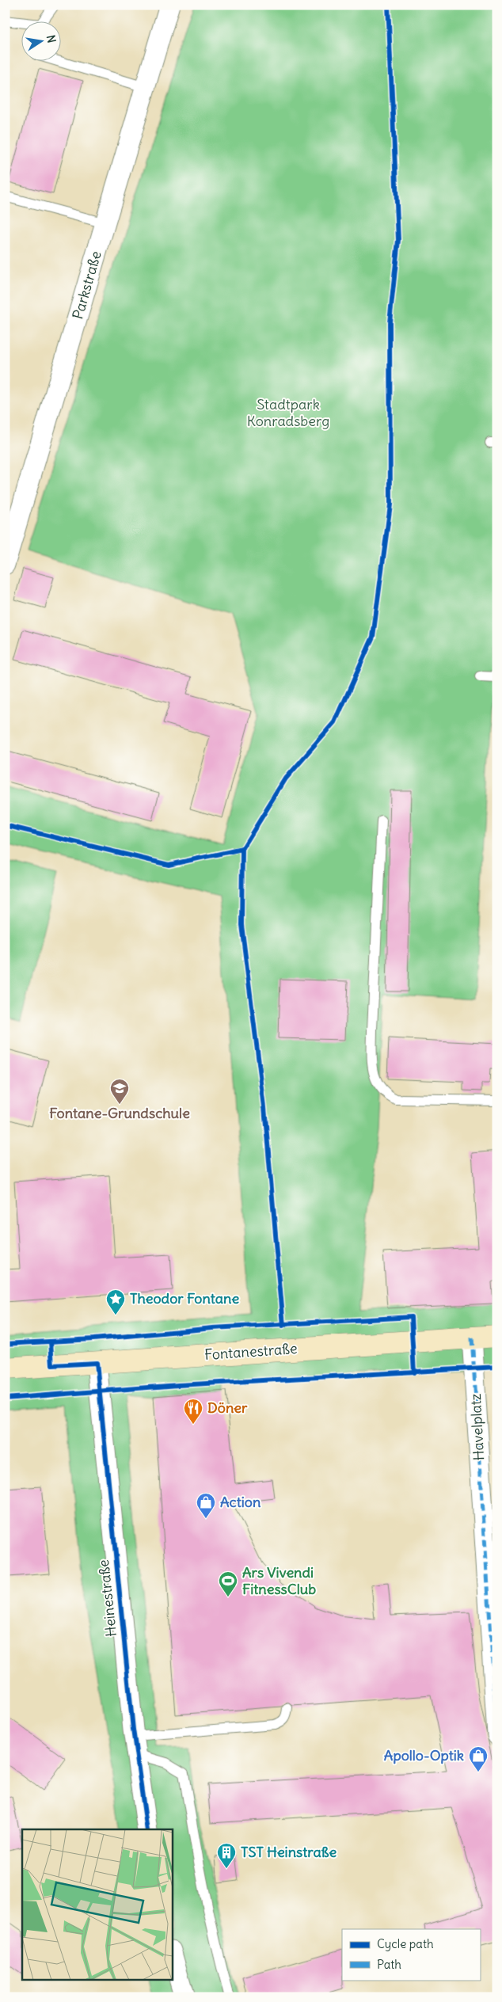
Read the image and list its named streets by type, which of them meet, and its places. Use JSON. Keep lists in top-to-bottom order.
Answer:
{
  "streets": {
    "street": [
      "Parkstraße",
      "Fontanestraße",
      "Havelplatz",
      "Heinestraße"
    ]
  },
  "crossings": [
    ["Fontanestraße", "Havelplatz"],
    ["Fontanestraße", "Heinestraße"]
  ],
  "parks": ["Stadtpark Konradsberg"],
  "places": {
    "school or university": ["Fontane-Grundschule"],
    "place": ["Theodor Fontane"],
    "restaurant": ["Döner"],
    "shop": ["Action", "Apollo-Optik"],
    "sports": ["Ars Vivendi FitnessClub"],
    "building": ["TST Heinstraße"]
  },
  "legend": ["Cycle path", "Path"],
  "north": "right"
}
